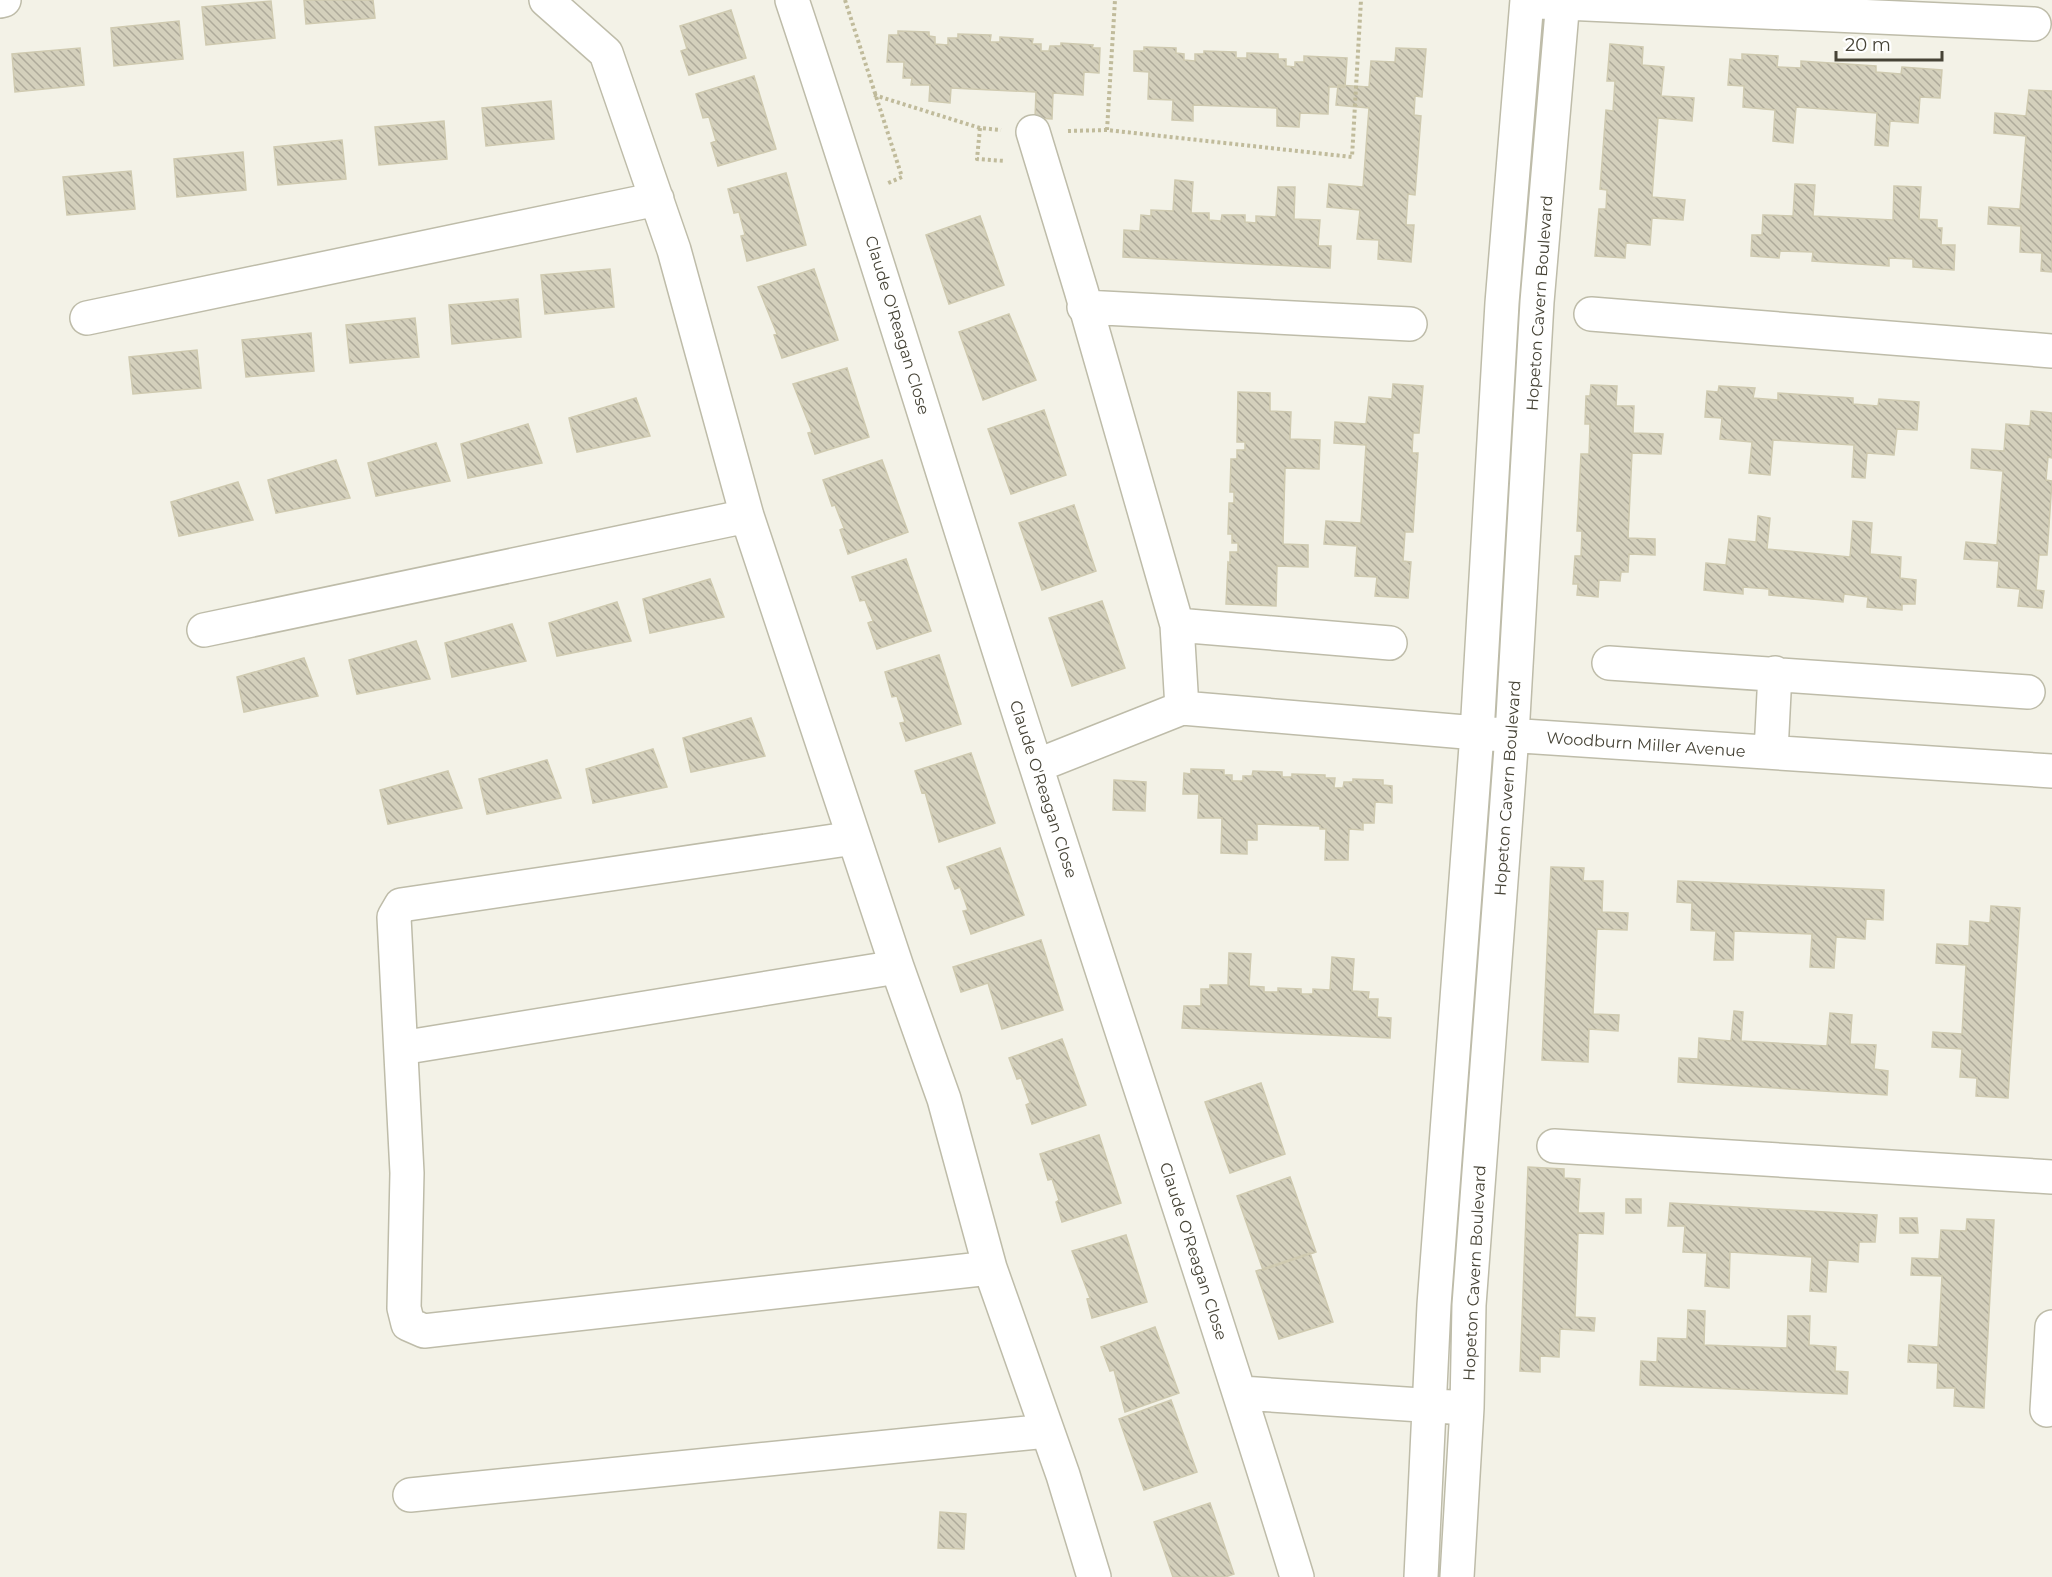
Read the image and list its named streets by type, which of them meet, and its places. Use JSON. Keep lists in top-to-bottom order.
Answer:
{
  "streets": {
    "street": ["Hopeton Cavern Boulevard", "Claude O'Reagan Close", "Woodburn Miller Avenue"]
  },
  "crossings": [
    ["Hopeton Cavern Boulevard", "Woodburn Miller Avenue"],
    ["Claude O'Reagan Close", "Woodburn Miller Avenue"]
  ],
  "scale_bar": "20 m"
}
